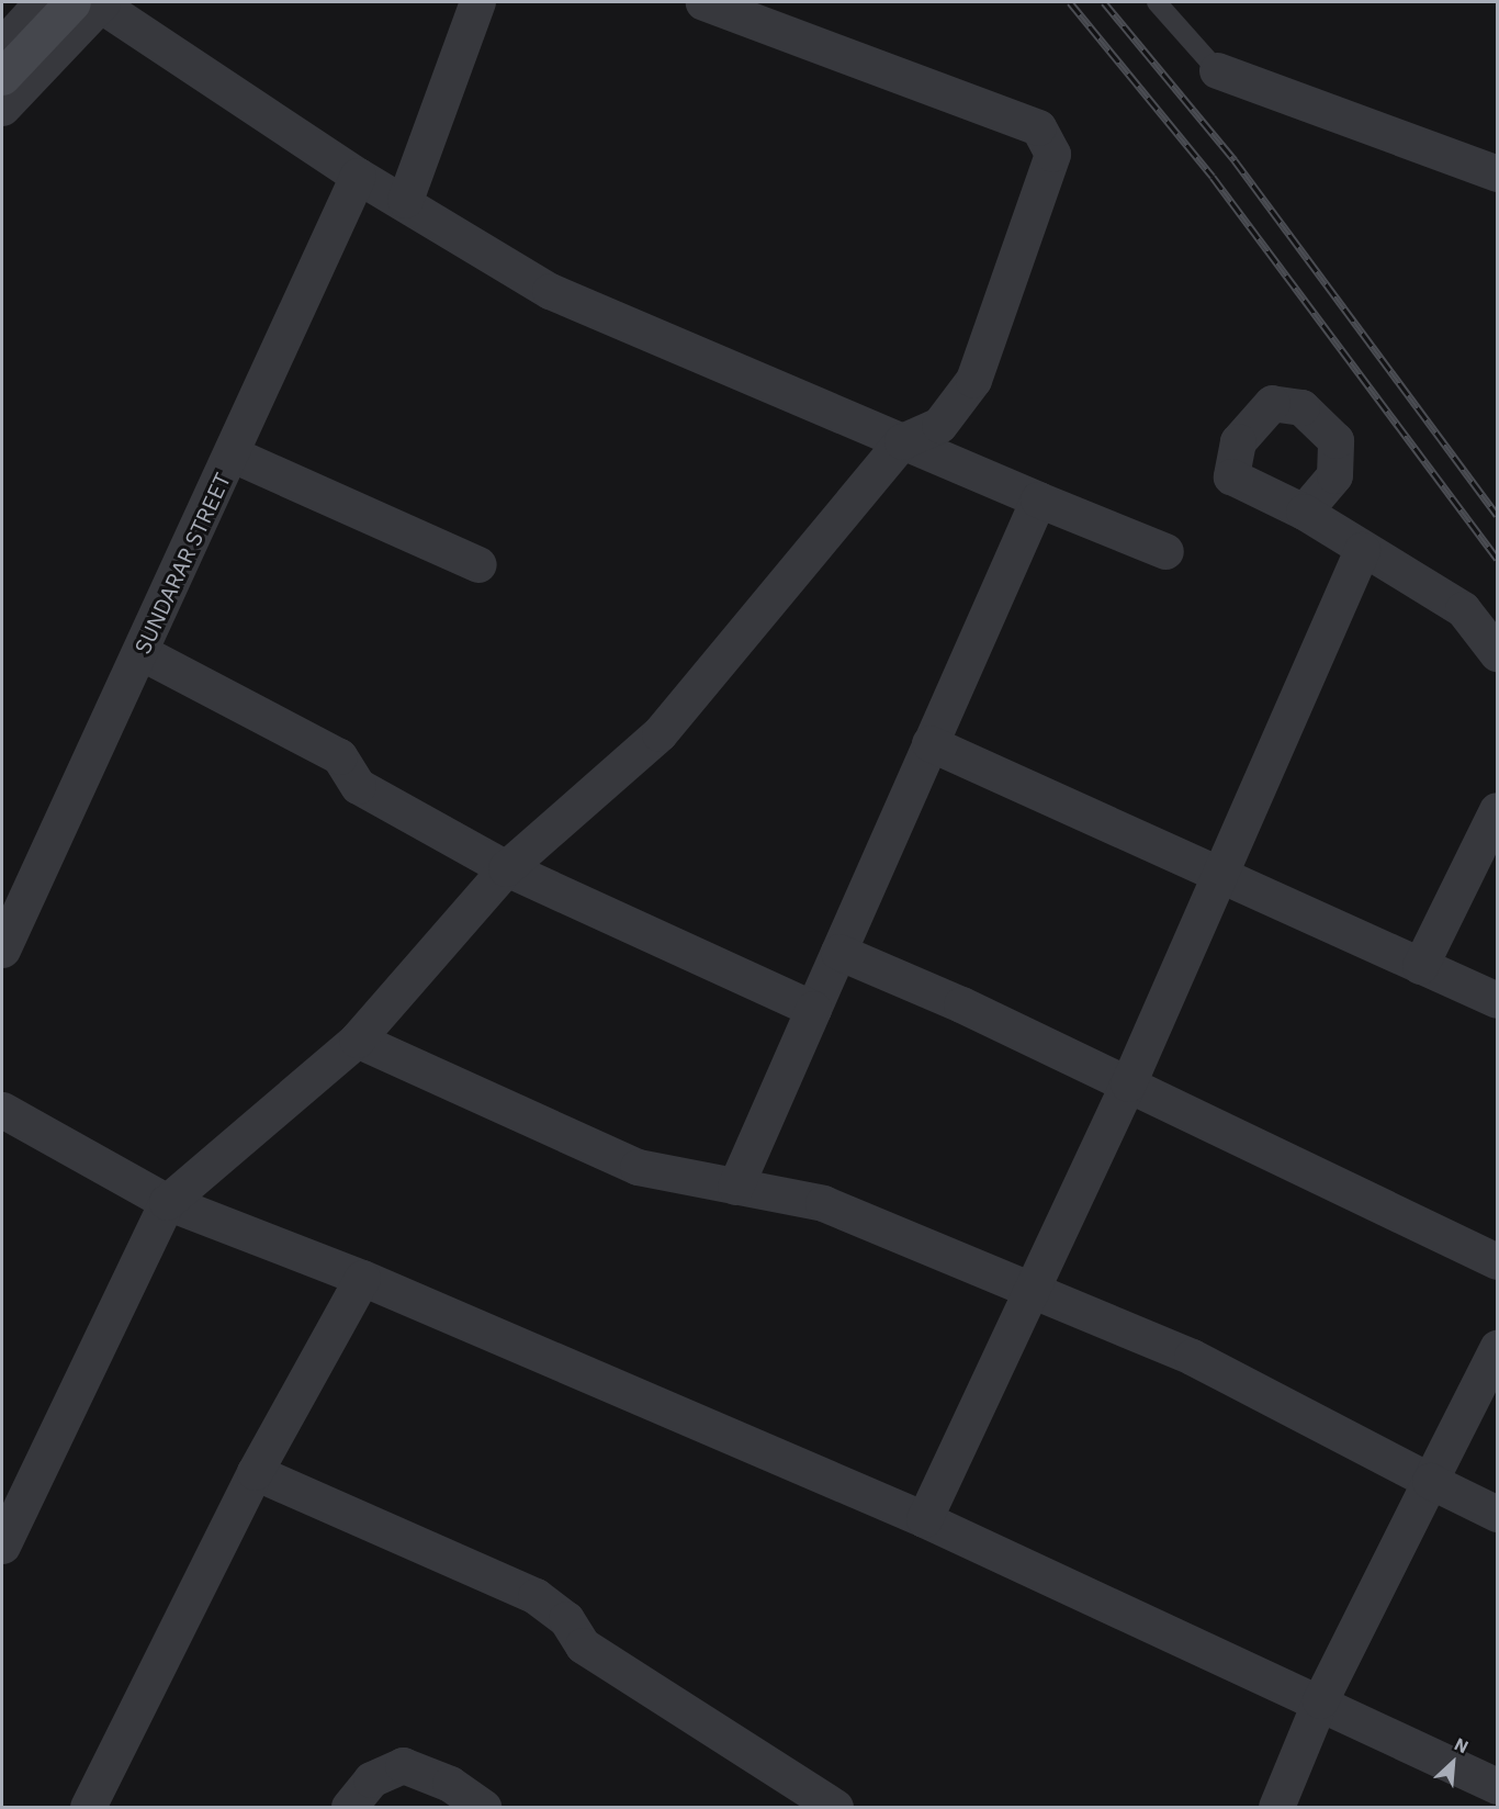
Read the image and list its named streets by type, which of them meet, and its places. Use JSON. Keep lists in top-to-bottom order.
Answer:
{
  "streets": {
    "street": ["SUNDARAR STREET"]
  },
  "north": "top right"
}
